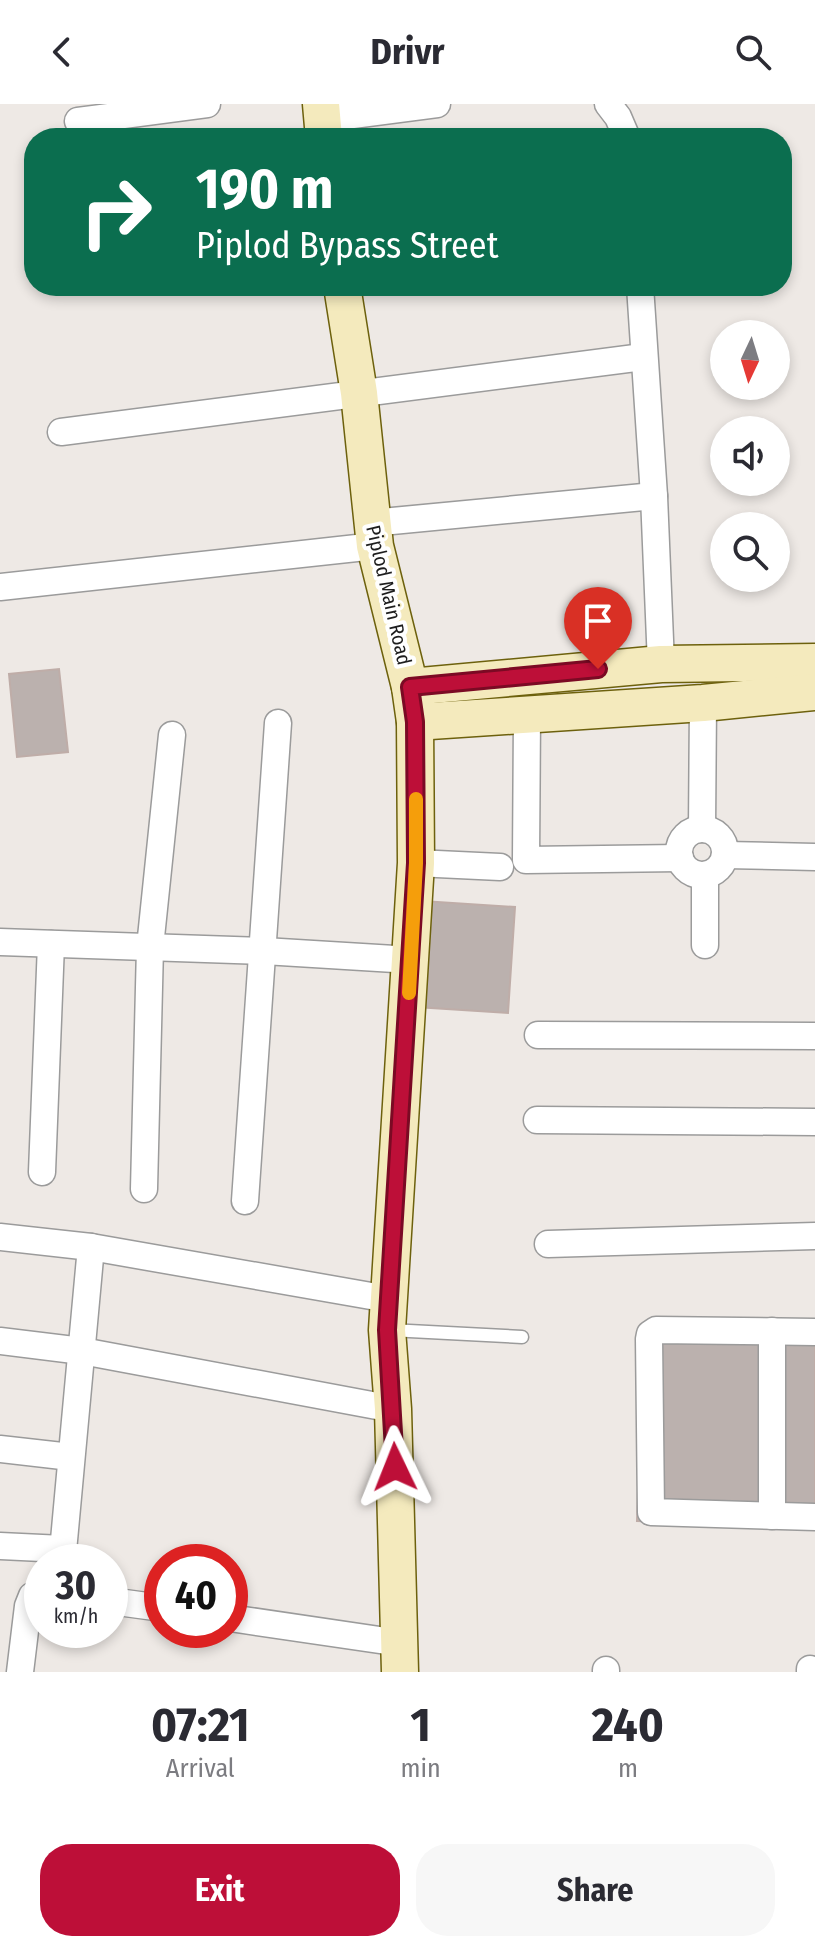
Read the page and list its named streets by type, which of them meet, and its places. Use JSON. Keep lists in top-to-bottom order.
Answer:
{
  "streets": {
    "street": ["Piplod Main Road"]
  },
  "north": "bottom",
  "page": {
    "header": "Drivr",
    "turn": ["190 m", "Piplod Bypass Street"],
    "speed": "30 km/h",
    "limit": "40",
    "eta": [
      "07:21",
      "Arrival",
      "1",
      "min",
      "240",
      "m"
    ],
    "buttons": ["Exit", "Share"]
  }
}
